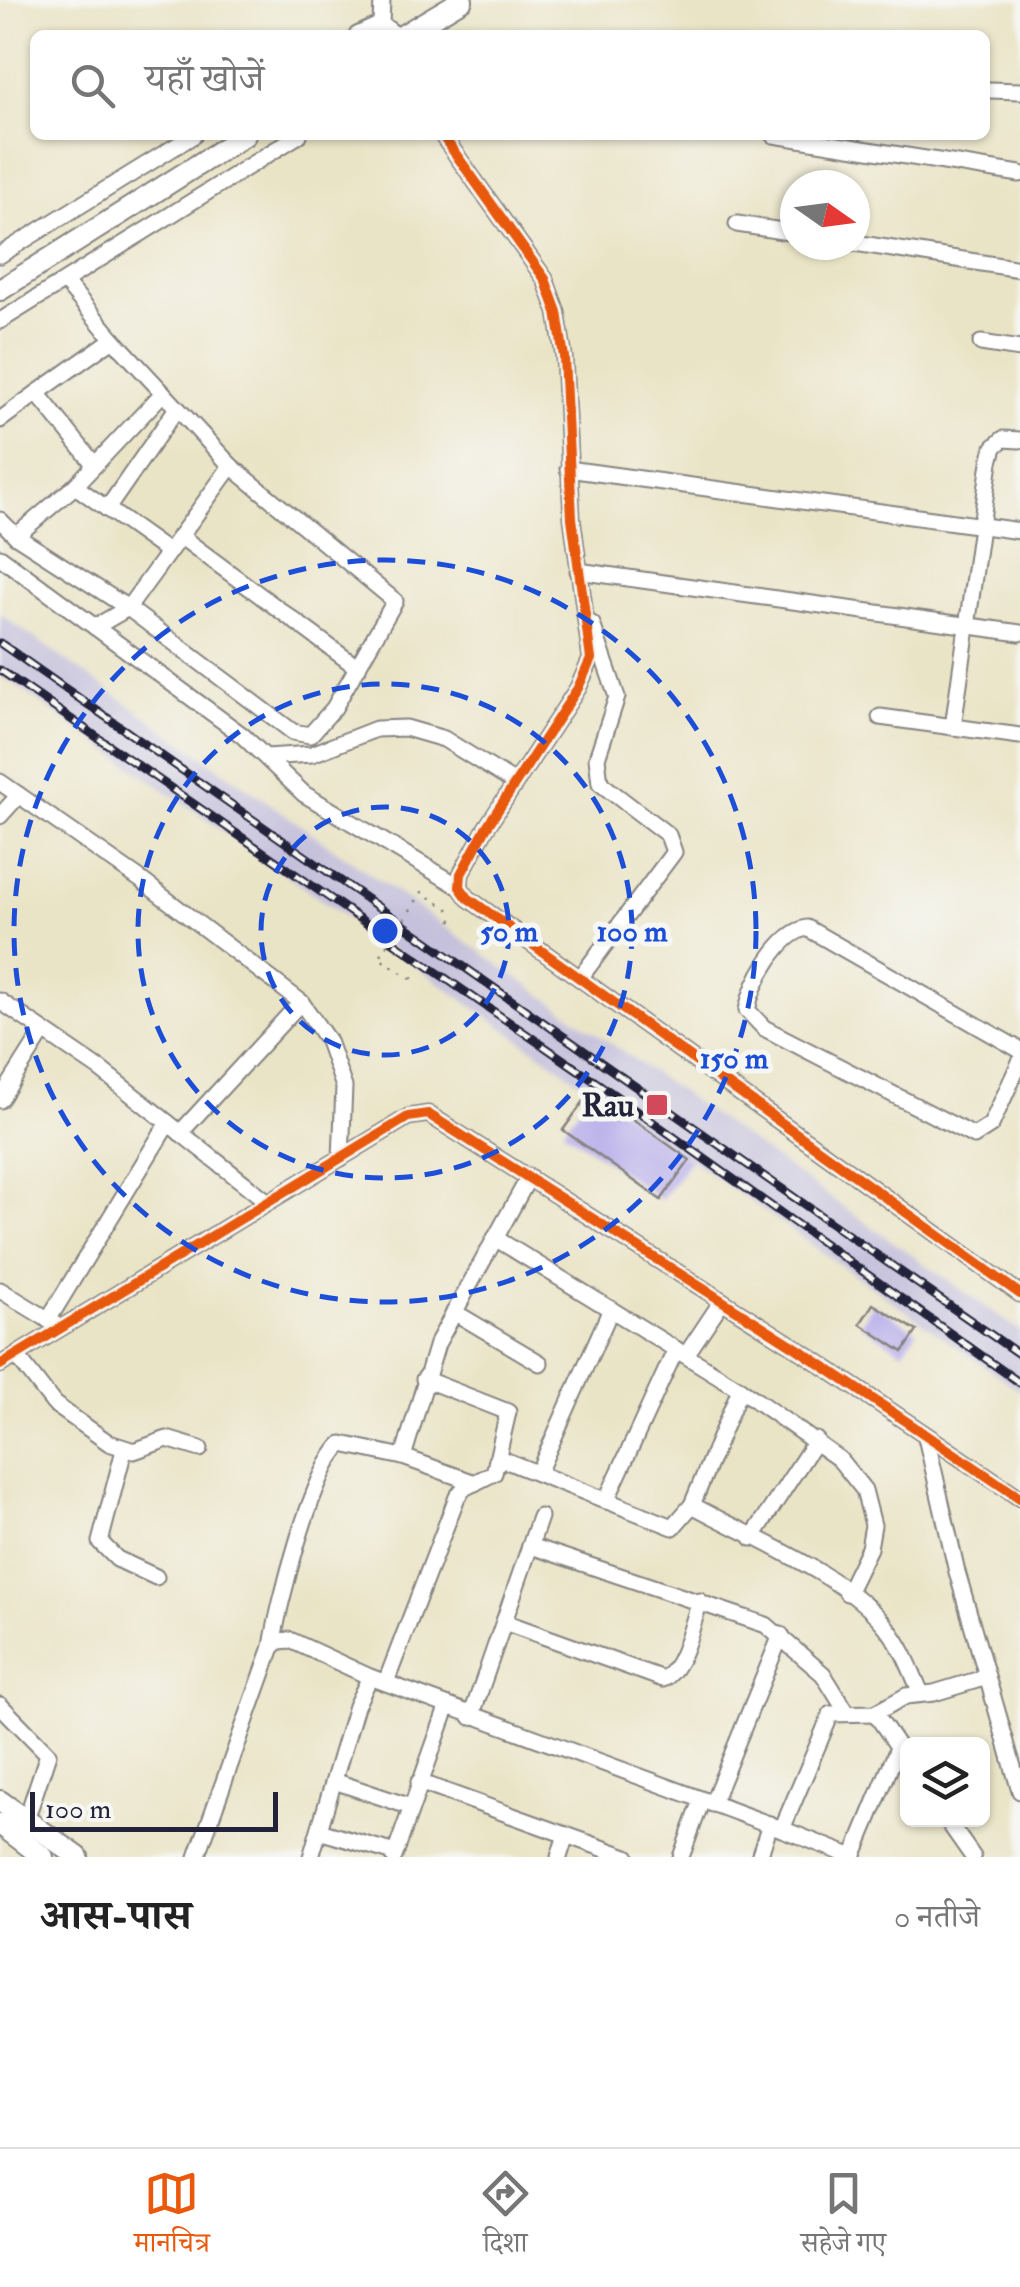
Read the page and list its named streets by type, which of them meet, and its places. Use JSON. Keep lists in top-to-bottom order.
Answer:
{
  "places": {
    "transit": ["Rau"]
  },
  "scale_bar": "100 m",
  "north": "right",
  "page": {
    "search": "यहाँ खोजें",
    "scale": "100 m",
    "heading": ["आस-पास", "0 नतीजे"],
    "nav": ["मानचित्र", "दिशा", "सहेजे गए"]
  },
  "rings": ["50 m", "100 m", "150 m"]
}
